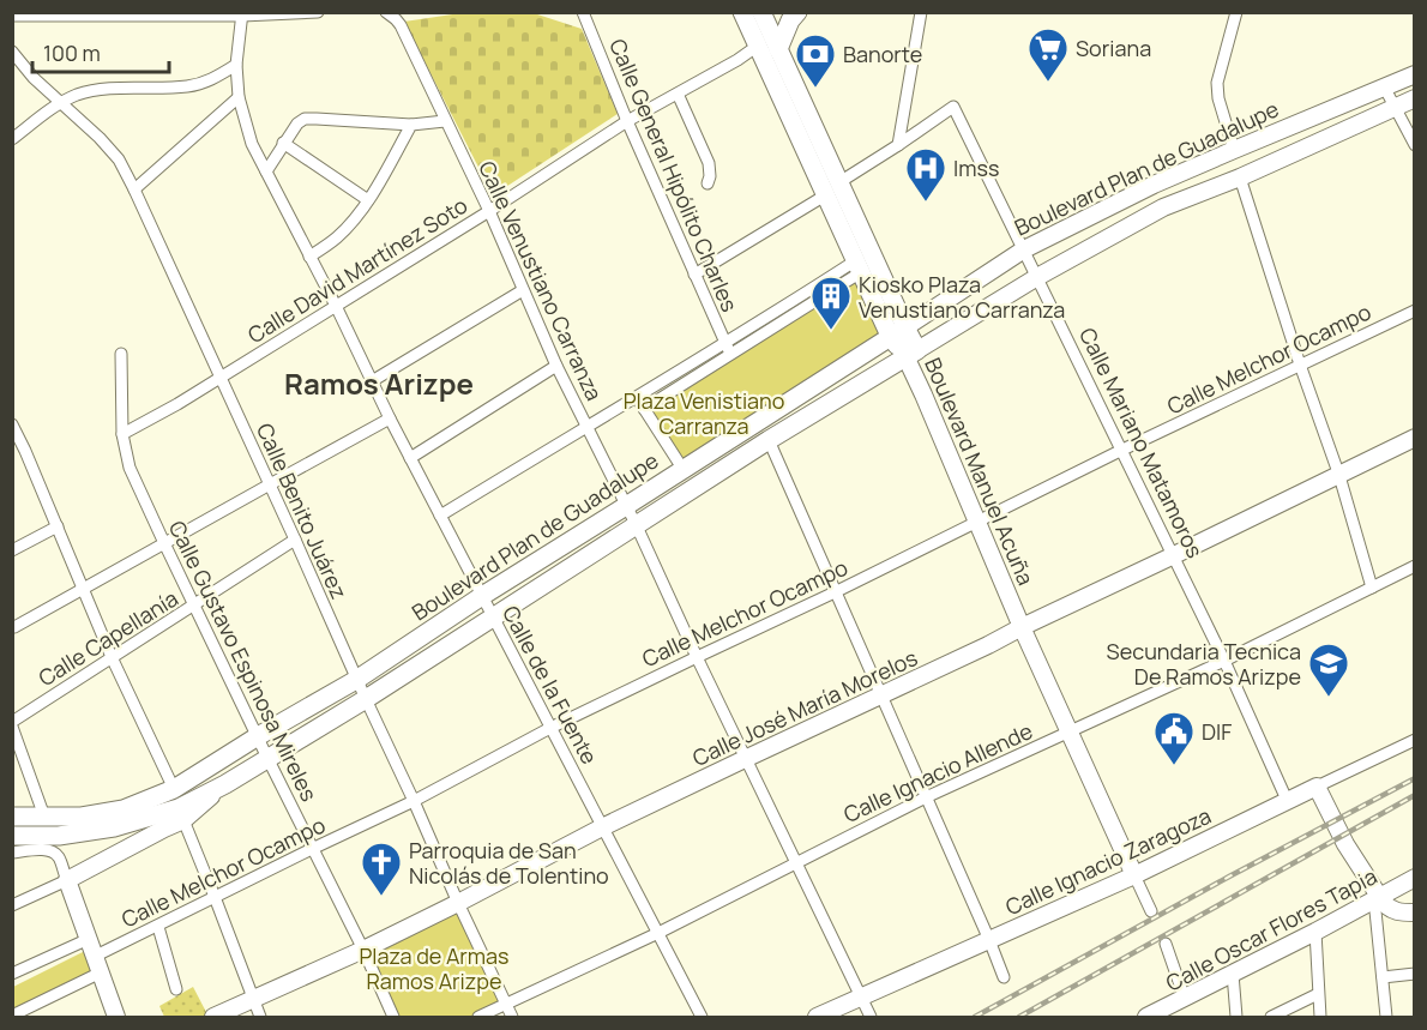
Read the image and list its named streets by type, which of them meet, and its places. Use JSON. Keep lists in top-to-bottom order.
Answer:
{
  "streets": {
    "main road": ["Boulevard Plan de Guadalupe", "Boulevard Manuel Acuña"],
    "street": [
      "Calle General Hipólito Charles",
      "Calle David Martínez Soto",
      "Calle Venustiano Carranza",
      "Calle Melchor Ocampo",
      "Calle Mariano Matamoros",
      "Calle Benito Juárez",
      "Calle Capellanía",
      "Calle Gustavo Espinosa Mireles",
      "Calle de la Fuente",
      "Calle José María Morelos",
      "Calle Ignacio Allende",
      "Calle Ignacio Zaragoza",
      "Calle Oscar Flores Tapia"
    ]
  },
  "crossings": [
    ["Boulevard Plan de Guadalupe", "Calle Venustiano Carranza"],
    ["Boulevard Plan de Guadalupe", "Calle Mariano Matamoros"],
    ["Boulevard Plan de Guadalupe", "Boulevard Manuel Acuña"],
    ["Boulevard Plan de Guadalupe", "Calle Benito Juárez"],
    ["Boulevard Plan de Guadalupe", "Calle Gustavo Espinosa Mireles"],
    ["Boulevard Plan de Guadalupe", "Calle de la Fuente"],
    ["Calle General Hipólito Charles", "Calle David Martínez Soto"],
    ["Calle David Martínez Soto", "Calle Venustiano Carranza"],
    ["Calle David Martínez Soto", "Boulevard Manuel Acuña"],
    ["Calle David Martínez Soto", "Calle Benito Juárez"],
    ["Calle David Martínez Soto", "Calle Gustavo Espinosa Mireles"],
    ["Calle David Martínez Soto", "Calle de la Fuente"],
    ["Calle Venustiano Carranza", "Calle Melchor Ocampo"],
    ["Calle Venustiano Carranza", "Calle José María Morelos"],
    ["Calle Venustiano Carranza", "Calle Ignacio Allende"],
    ["Calle Venustiano Carranza", "Calle Ignacio Zaragoza"],
    ["Calle Melchor Ocampo", "Calle Mariano Matamoros"],
    ["Calle Melchor Ocampo", "Boulevard Manuel Acuña"],
    ["Calle Melchor Ocampo", "Calle Benito Juárez"],
    ["Calle Melchor Ocampo", "Calle Gustavo Espinosa Mireles"],
    ["Calle Melchor Ocampo", "Calle de la Fuente"],
    ["Calle Mariano Matamoros", "Calle José María Morelos"],
    ["Calle Mariano Matamoros", "Calle Ignacio Allende"],
    ["Calle Mariano Matamoros", "Calle Ignacio Zaragoza"],
    ["Boulevard Manuel Acuña", "Calle José María Morelos"],
    ["Boulevard Manuel Acuña", "Calle Ignacio Allende"],
    ["Boulevard Manuel Acuña", "Calle Ignacio Zaragoza"],
    ["Calle Benito Juárez", "Calle Capellanía"],
    ["Calle Benito Juárez", "Calle José María Morelos"],
    ["Calle Benito Juárez", "Calle Ignacio Allende"],
    ["Calle Capellanía", "Calle Gustavo Espinosa Mireles"],
    ["Calle Gustavo Espinosa Mireles", "Calle José María Morelos"],
    ["Calle de la Fuente", "Calle José María Morelos"],
    ["Calle de la Fuente", "Calle Ignacio Allende"]
  ],
  "districts": ["Ramos Arizpe"],
  "parks": ["Plaza Venistiano Carranza", "Plaza de Armas Ramos Arizpe"],
  "places": {
    "supermarket": ["Soriana"],
    "bank": ["Banorte"],
    "hospital": ["Imss"],
    "building": ["Kiosko Plaza Venustiano Carranza"],
    "school or university": ["Secundaria Tecnica De Ramos Arizpe"],
    "public building": ["DIF"],
    "church": ["Parroquia de San Nicolás de Tolentino"]
  },
  "scale_bar": "100 m"
}
